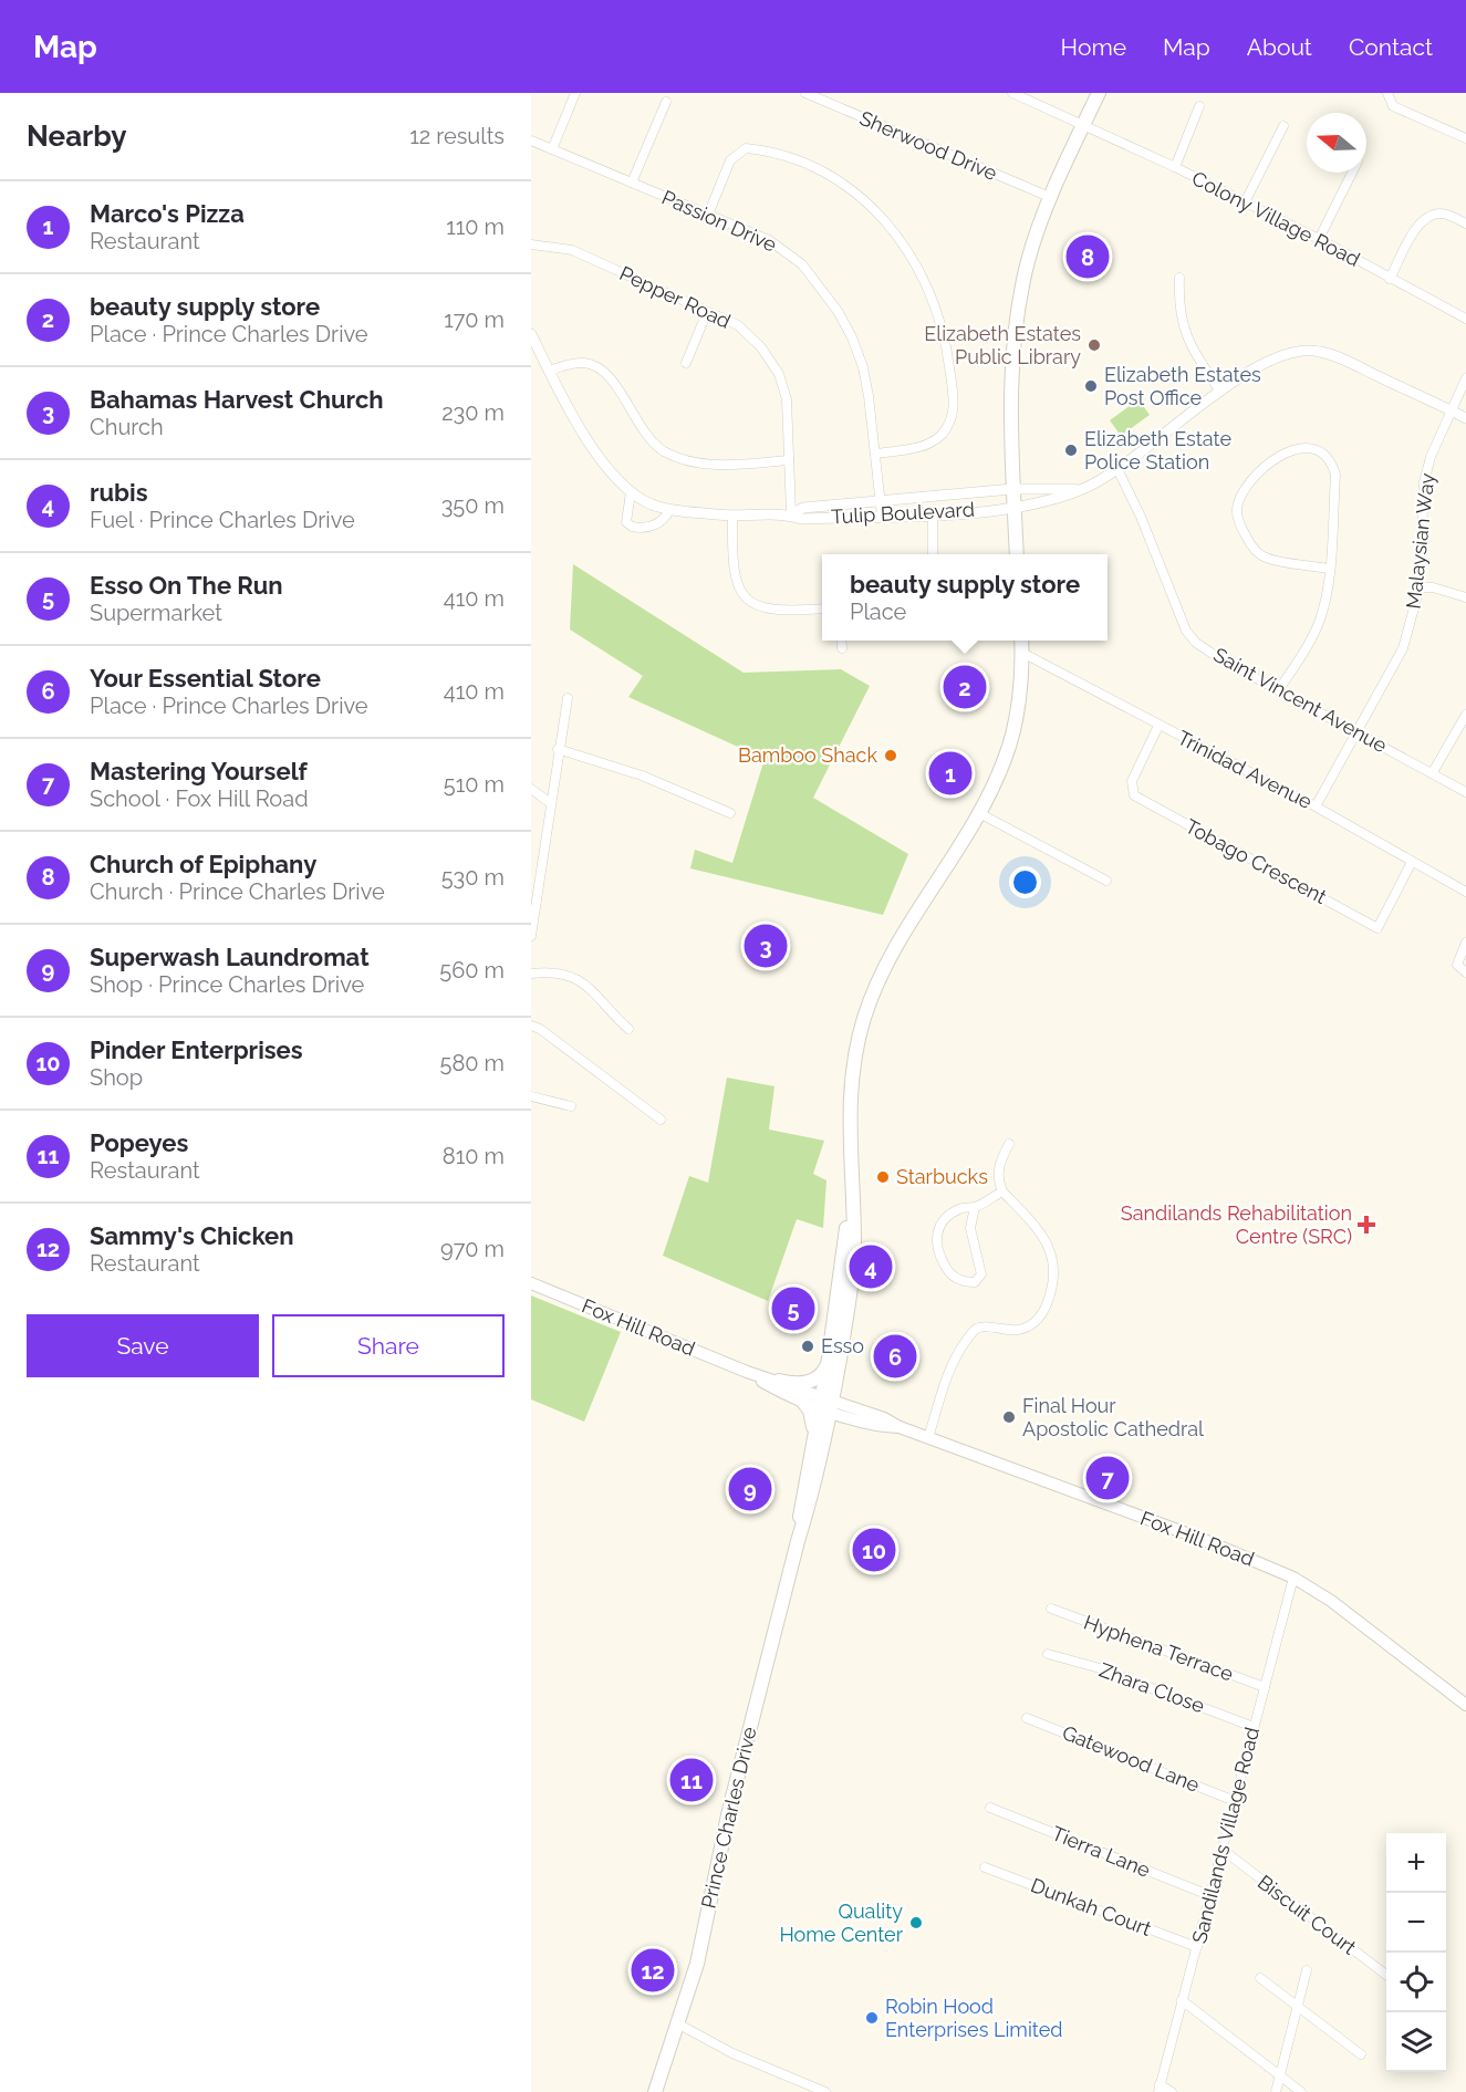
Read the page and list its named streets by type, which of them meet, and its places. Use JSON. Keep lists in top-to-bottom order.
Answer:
{
  "streets": {
    "highway": ["Prince Charles Drive"],
    "main road": ["Fox Hill Road"],
    "street": [
      "Sherwood Drive",
      "Colony Village Road",
      "Passion Drive",
      "Pepper Road",
      "Tulip Boulevard",
      "Malaysian Way",
      "Saint Vincent Avenue",
      "Trinidad Avenue",
      "Tobago Crescent",
      "Hyphena Terrace",
      "Zhara Close",
      "Gatewood Lane",
      "Sandilands Village Road",
      "Tierra Lane",
      "Dunkah Court",
      "Biscuit Court"
    ]
  },
  "crossings": [
    ["Passion Drive", "Tulip Boulevard"],
    ["Pepper Road", "Tulip Boulevard"],
    ["Tulip Boulevard", "Malaysian Way"],
    ["Tulip Boulevard", "Saint Vincent Avenue"],
    ["Malaysian Way", "Saint Vincent Avenue"],
    ["Malaysian Way", "Trinidad Avenue"],
    ["Trinidad Avenue", "Tobago Crescent"],
    ["Trinidad Avenue", "Prince Charles Drive"],
    ["Fox Hill Road", "Prince Charles Drive"],
    ["Fox Hill Road", "Sandilands Village Road"],
    ["Hyphena Terrace", "Sandilands Village Road"],
    ["Zhara Close", "Sandilands Village Road"],
    ["Gatewood Lane", "Sandilands Village Road"],
    ["Sandilands Village Road", "Tierra Lane"],
    ["Sandilands Village Road", "Dunkah Court"],
    ["Sandilands Village Road", "Biscuit Court"]
  ],
  "places": {
    "other": [
      "Elizabeth Estates Public Library",
      "Elizabeth Estates Post Office",
      "Elizabeth Estate Police Station",
      "Bamboo Shack",
      "Starbucks",
      "Esso",
      "Final Hour Apostolic Cathedral",
      "Quality Home Center",
      "Robin Hood Enterprises Limited"
    ],
    "health": ["Sandilands Rehabilitation Centre (SRC)"]
  },
  "north": "left",
  "page": {
    "header": "Map",
    "nav": [
      "Home",
      "Map",
      "About",
      "Contact"
    ],
    "heading": ["Nearby", "12 results"],
    "list": [
      {
        "mark": "1",
        "name": "Marco's Pizza",
        "note": "Restaurant",
        "value": "110 m"
      },
      {
        "mark": "2",
        "name": "beauty supply store",
        "note": "Place · Prince Charles Drive",
        "value": "170 m"
      },
      {
        "mark": "3",
        "name": "Bahamas Harvest Church",
        "note": "Church",
        "value": "230 m"
      },
      {
        "mark": "4",
        "name": "rubis",
        "note": "Fuel · Prince Charles Drive",
        "value": "350 m"
      },
      {
        "mark": "5",
        "name": "Esso On The Run",
        "note": "Supermarket",
        "value": "410 m"
      },
      {
        "mark": "6",
        "name": "Your Essential Store",
        "note": "Place · Prince Charles Drive",
        "value": "410 m"
      },
      {
        "mark": "7",
        "name": "Mastering Yourself",
        "note": "School · Fox Hill Road",
        "value": "510 m"
      },
      {
        "mark": "8",
        "name": "Church of Epiphany",
        "note": "Church · Prince Charles Drive",
        "value": "530 m"
      },
      {
        "mark": "9",
        "name": "Superwash Laundromat",
        "note": "Shop · Prince Charles Drive",
        "value": "560 m"
      },
      {
        "mark": "10",
        "name": "Pinder Enterprises",
        "note": "Shop",
        "value": "580 m"
      },
      {
        "mark": "11",
        "name": "Popeyes",
        "note": "Restaurant",
        "value": "810 m"
      },
      {
        "mark": "12",
        "name": "Sammy's Chicken",
        "note": "Restaurant",
        "value": "970 m"
      }
    ],
    "pins": [
      "8",
      "2",
      "1",
      "3",
      "4",
      "5",
      "6",
      "7",
      "9",
      "10",
      "11",
      "12"
    ],
    "popup": ["beauty supply store", "Place"],
    "buttons": ["Save", "Share"],
    "map_buttons": ["+", "−"]
  }
}
